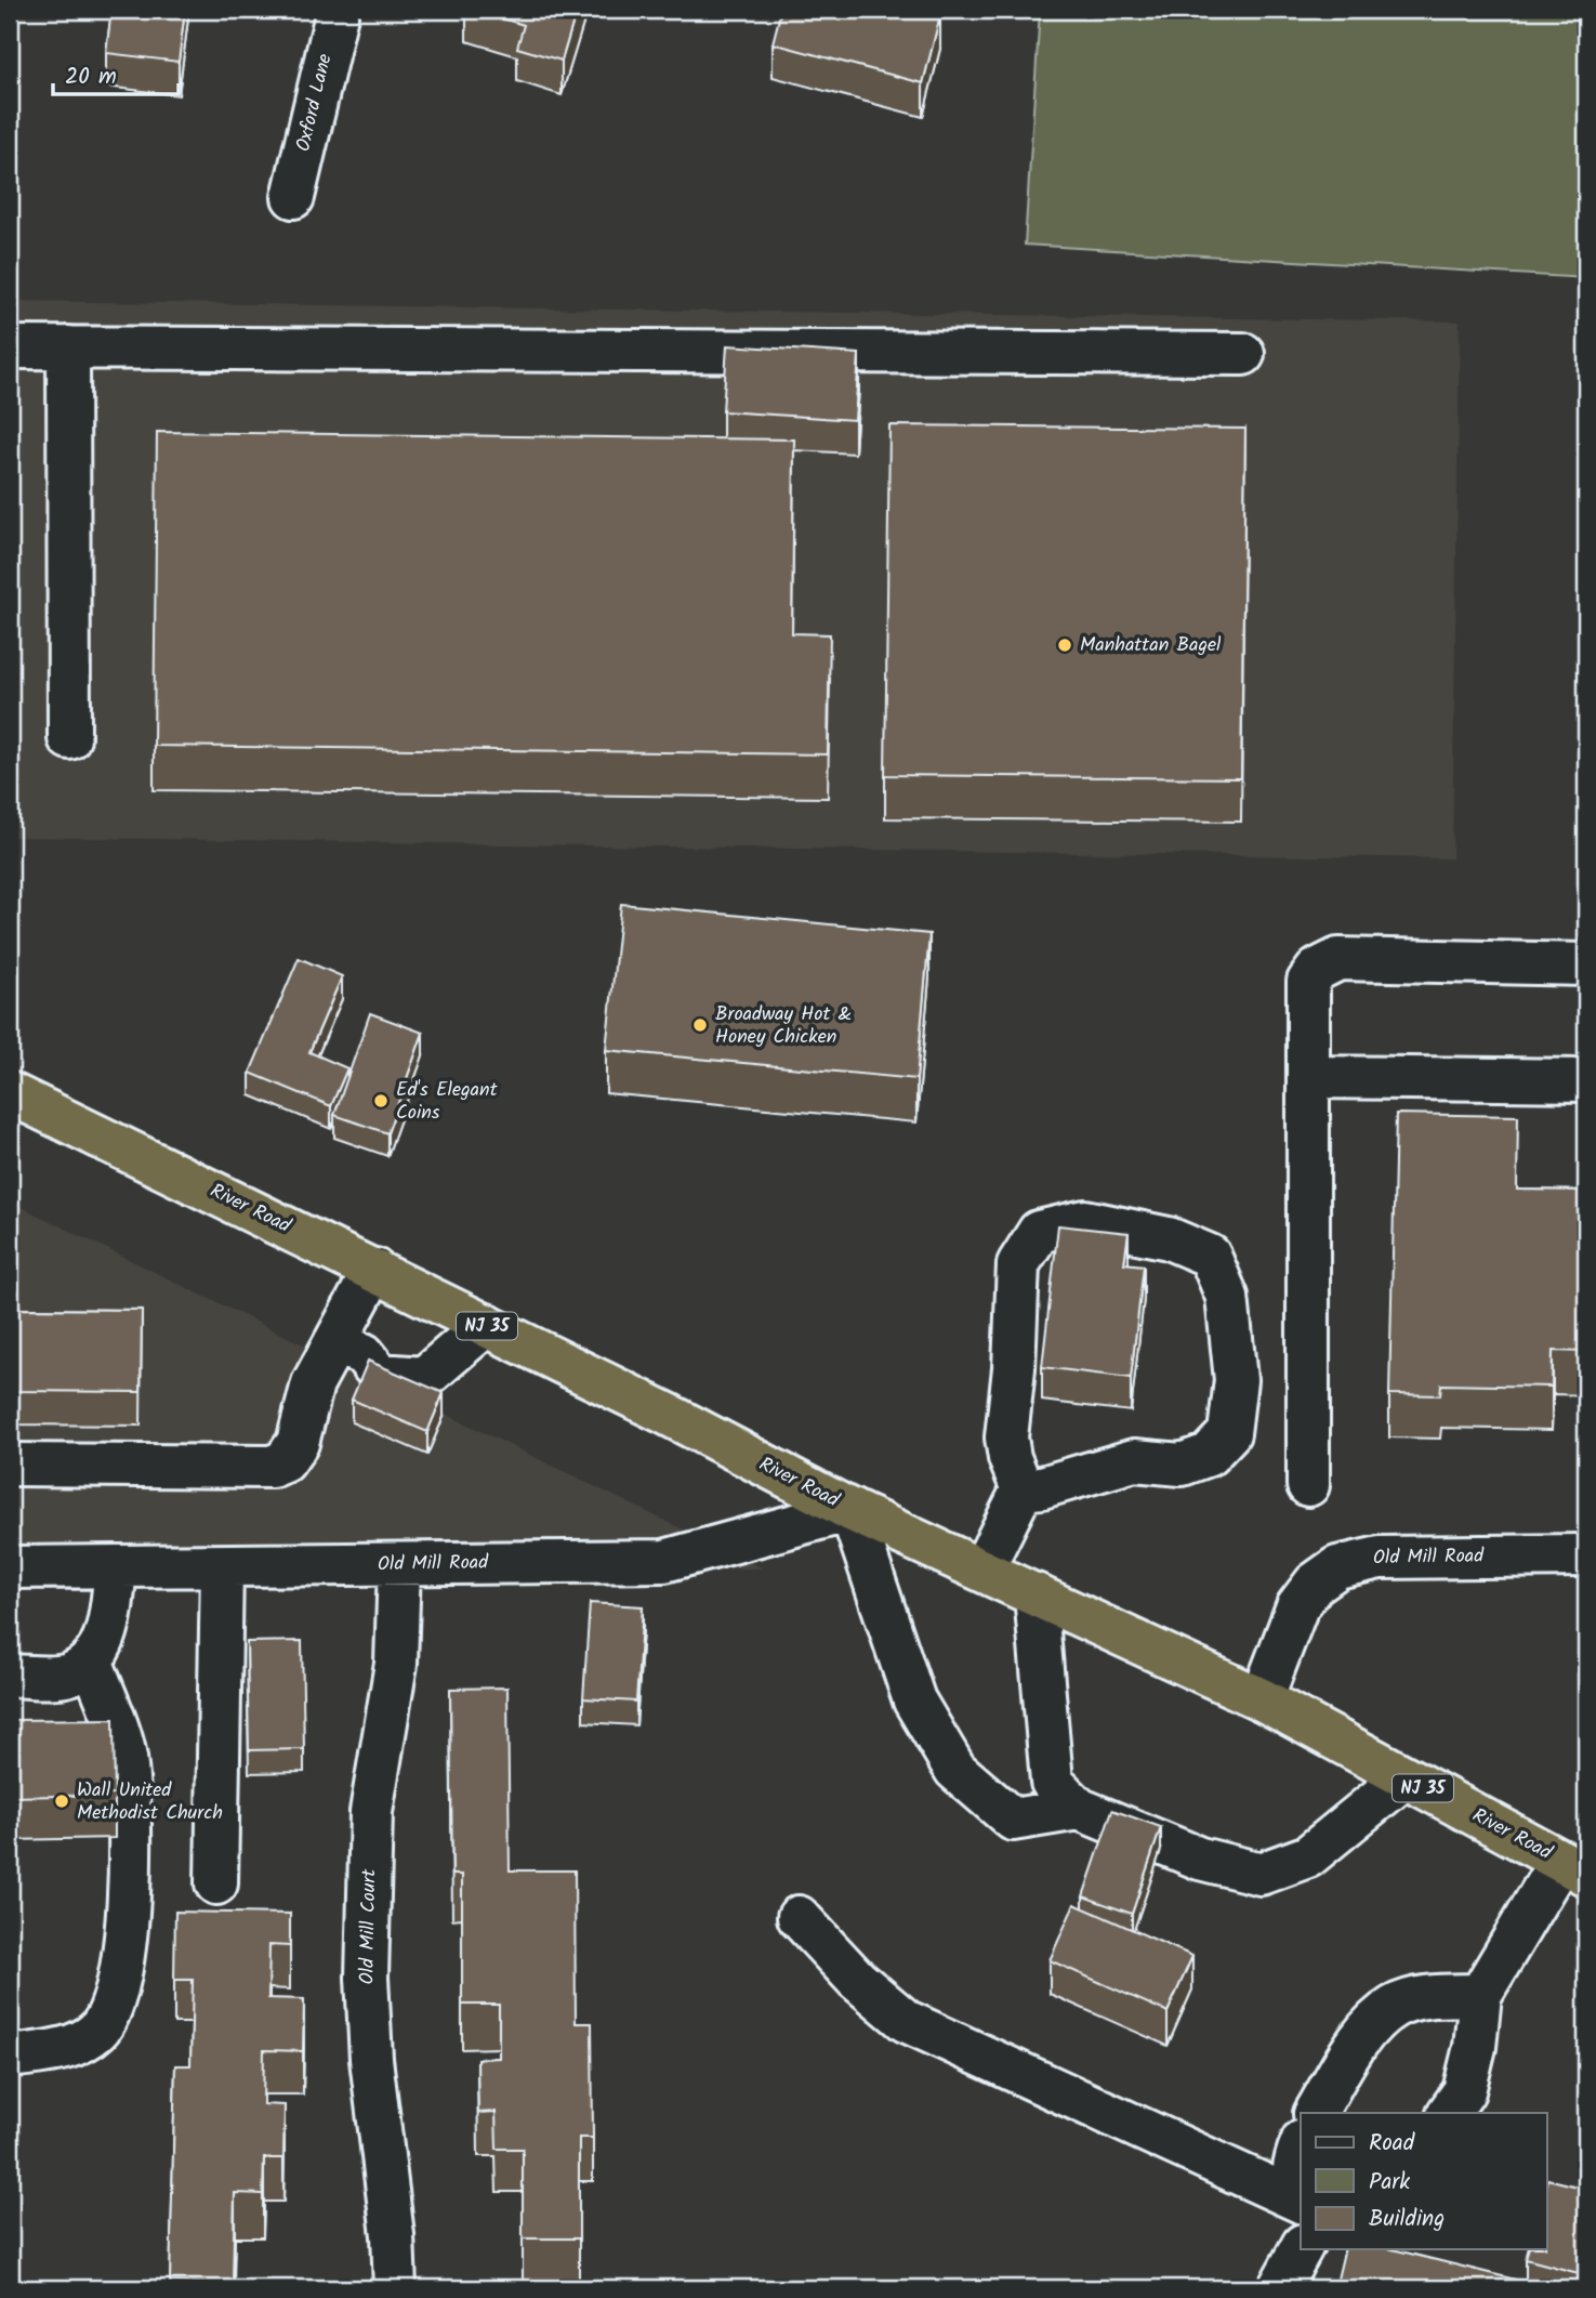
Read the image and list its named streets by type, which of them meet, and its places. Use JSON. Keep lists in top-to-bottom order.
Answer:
{
  "streets": {
    "highway": ["River Road", "NJ 35"],
    "street": ["Oxford Lane", "Old Mill Road", "Old Mill Court"]
  },
  "crossings": [
    ["River Road", "Old Mill Road"],
    ["Old Mill Road", "Old Mill Court"]
  ],
  "places": [
    "Manhattan Bagel",
    "Broadway Hot & Honey Chicken",
    "Ed's Elegant Coins",
    "Wall United Methodist Church"
  ],
  "legend": ["Road", "Park", "Building"],
  "scale_bar": "20 m"
}
